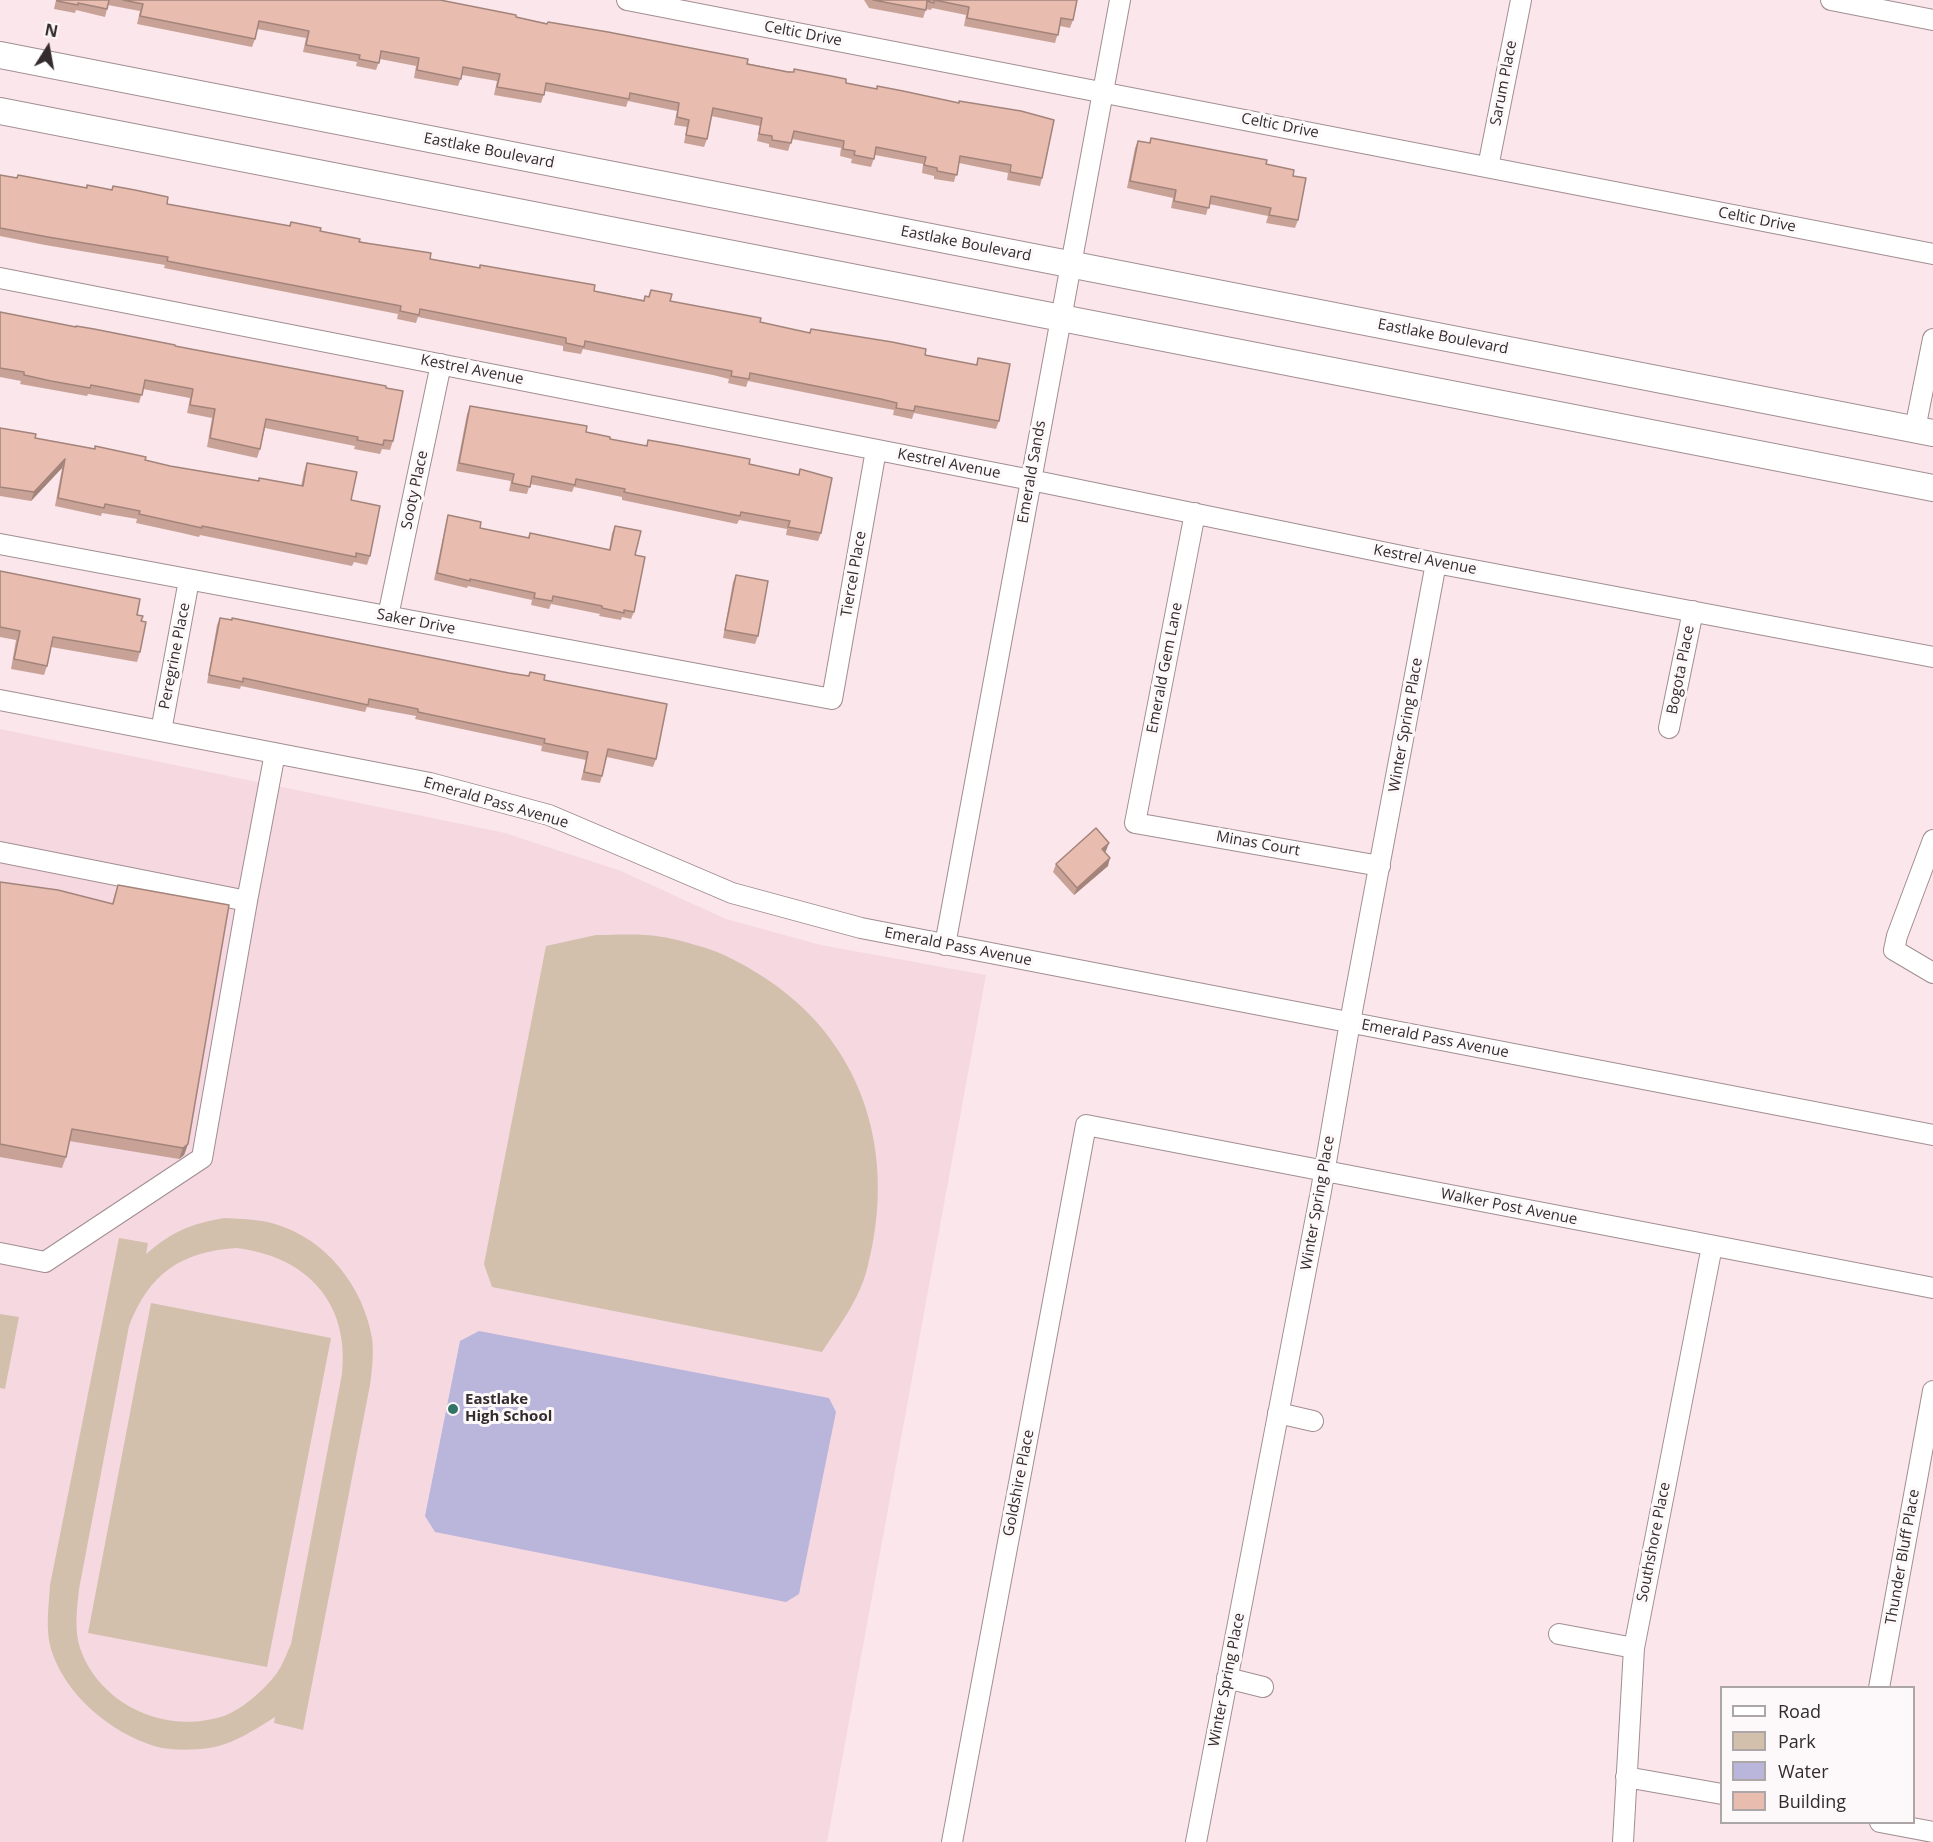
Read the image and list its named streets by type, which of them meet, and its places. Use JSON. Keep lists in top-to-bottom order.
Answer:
{
  "streets": {
    "main road": ["Eastlake Boulevard"],
    "street": [
      "Celtic Drive",
      "Sarum Place",
      "Kestrel Avenue",
      "Emerald Sands",
      "Sooty Place",
      "Tiercel Place",
      "Saker Drive",
      "Peregrine Place",
      "Emerald Gem Lane",
      "Bogota Place",
      "Winter Spring Place",
      "Emerald Pass Avenue",
      "Minas Court",
      "Walker Post Avenue",
      "Goldshire Place",
      "Southshore Place",
      "Thunder Bluff Place"
    ]
  },
  "crossings": [
    ["Celtic Drive", "Sarum Place"],
    ["Celtic Drive", "Emerald Sands"],
    ["Eastlake Boulevard", "Emerald Sands"],
    ["Kestrel Avenue", "Emerald Sands"],
    ["Kestrel Avenue", "Sooty Place"],
    ["Kestrel Avenue", "Tiercel Place"],
    ["Kestrel Avenue", "Emerald Gem Lane"],
    ["Kestrel Avenue", "Bogota Place"],
    ["Kestrel Avenue", "Winter Spring Place"],
    ["Emerald Sands", "Emerald Pass Avenue"],
    ["Sooty Place", "Saker Drive"],
    ["Tiercel Place", "Saker Drive"],
    ["Saker Drive", "Peregrine Place"],
    ["Peregrine Place", "Emerald Pass Avenue"],
    ["Emerald Gem Lane", "Minas Court"],
    ["Winter Spring Place", "Emerald Pass Avenue"],
    ["Winter Spring Place", "Minas Court"],
    ["Winter Spring Place", "Walker Post Avenue"],
    ["Walker Post Avenue", "Goldshire Place"],
    ["Walker Post Avenue", "Southshore Place"]
  ],
  "places": ["Eastlake High School"],
  "legend": [
    "Road",
    "Park",
    "Water",
    "Building"
  ],
  "north": "top"
}
